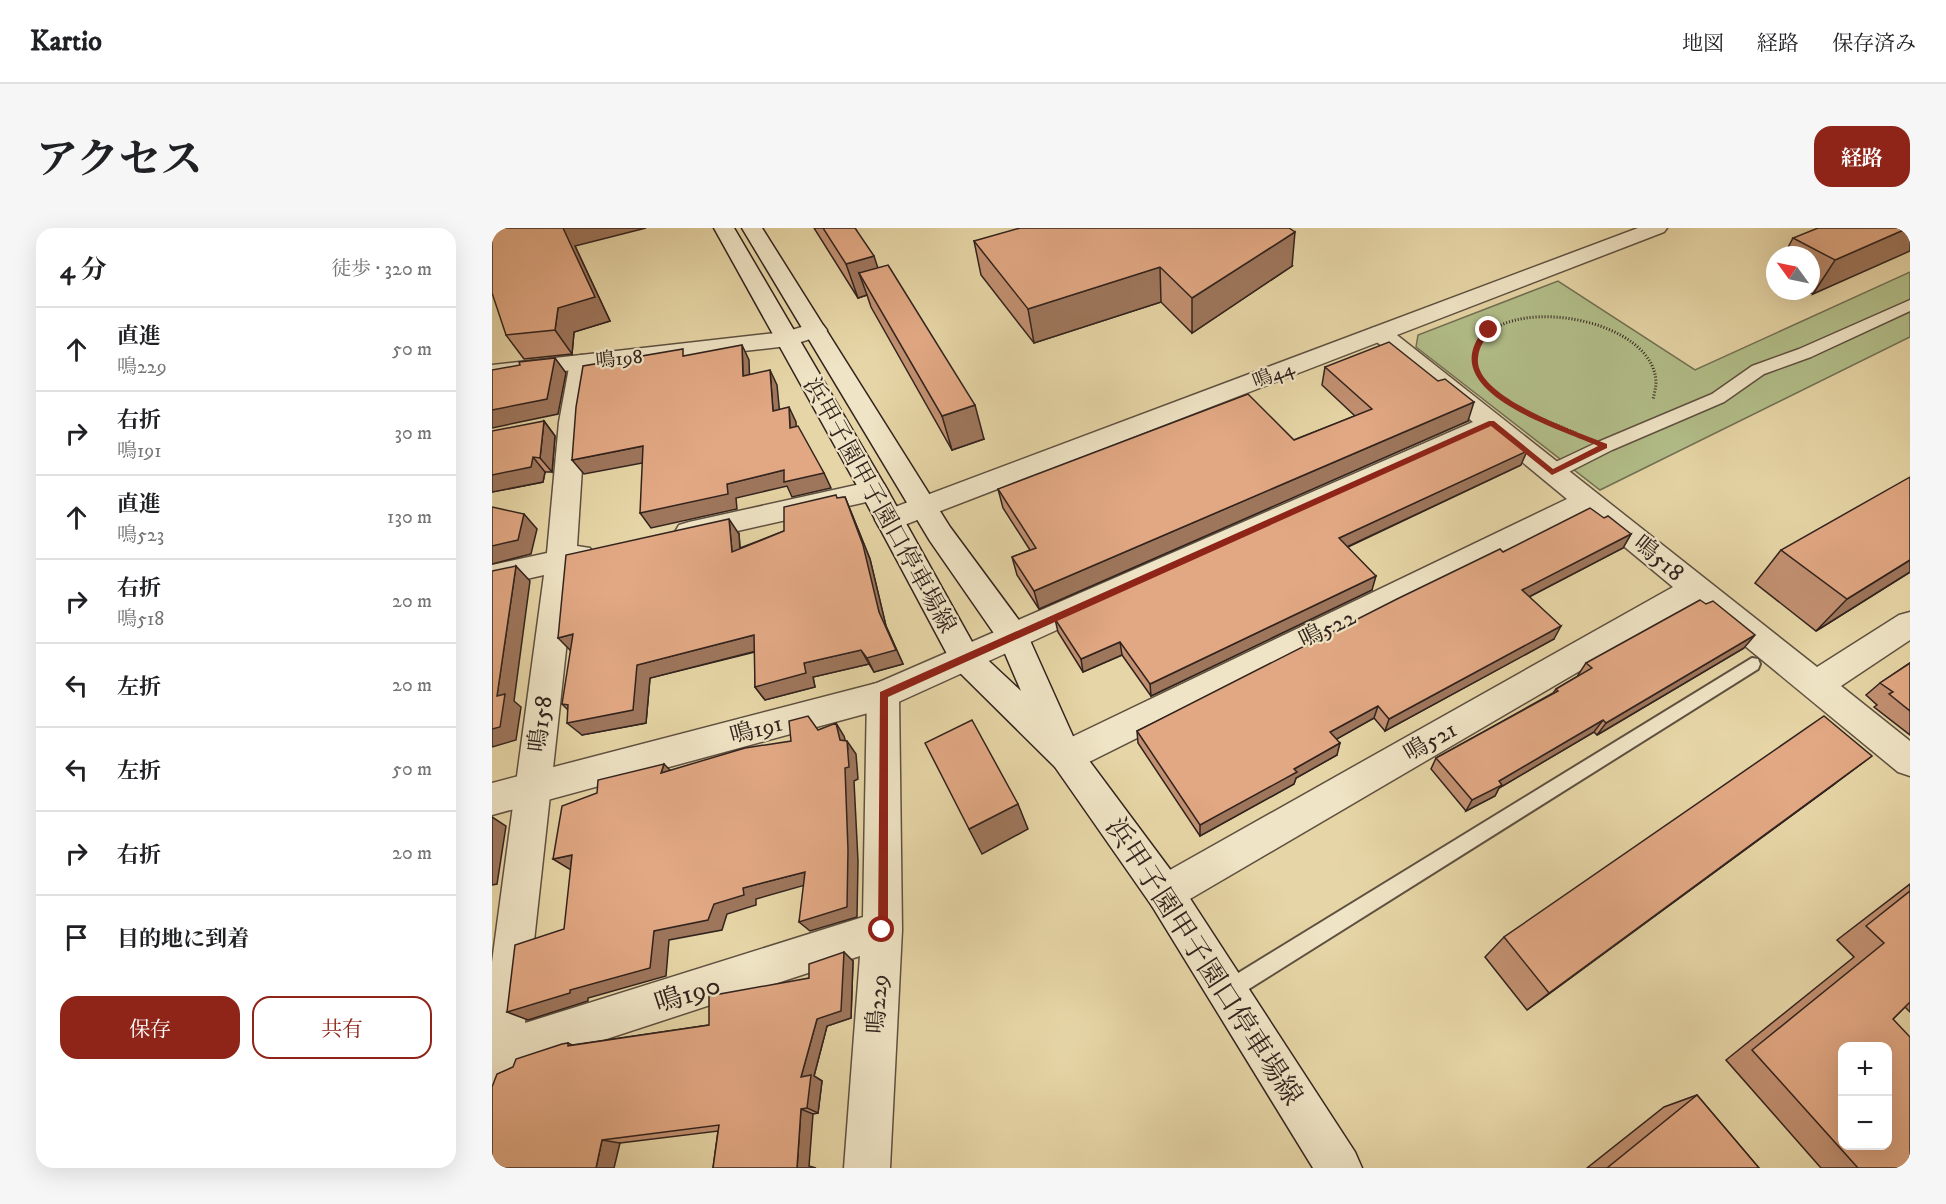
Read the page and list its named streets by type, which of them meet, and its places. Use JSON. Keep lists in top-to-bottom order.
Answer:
{
  "streets": {
    "street": [
      "鳴198",
      "鳴44",
      "浜甲子園甲子園口停車場線",
      "鳴518",
      "鳴522",
      "鳴158",
      "鳴191",
      "鳴521",
      "鳴190",
      "鳴229"
    ]
  },
  "crossings": [
    ["鳴198", "浜甲子園甲子園口停車場線"],
    ["鳴198", "鳴158"],
    ["鳴44", "浜甲子園甲子園口停車場線"],
    ["鳴44", "鳴518"],
    ["浜甲子園甲子園口停車場線", "鳴522"],
    ["浜甲子園甲子園口停車場線", "鳴191"],
    ["浜甲子園甲子園口停車場線", "鳴521"],
    ["鳴518", "鳴522"],
    ["鳴518", "鳴191"],
    ["鳴518", "鳴521"],
    ["鳴158", "鳴191"],
    ["鳴158", "鳴190"],
    ["鳴191", "鳴229"],
    ["鳴190", "鳴229"]
  ],
  "north": "top left",
  "page": {
    "header": "Kartio",
    "nav": ["地図", "経路", "保存済み"],
    "title": "アクセス",
    "buttons": [
      "経路",
      ["保存", "共有"]
    ],
    "heading": ["4 分", "徒歩 · 320 m"],
    "list": [
      ["直進", "鳴229", "50 m"],
      ["右折", "鳴191", "30 m"],
      ["直進", "鳴523", "130 m"],
      ["右折", "鳴518", "20 m"],
      ["左折", "20 m"],
      ["左折", "50 m"],
      ["右折", "20 m"],
      "目的地に到着"
    ],
    "map_buttons": ["+", "−"]
  }
}
